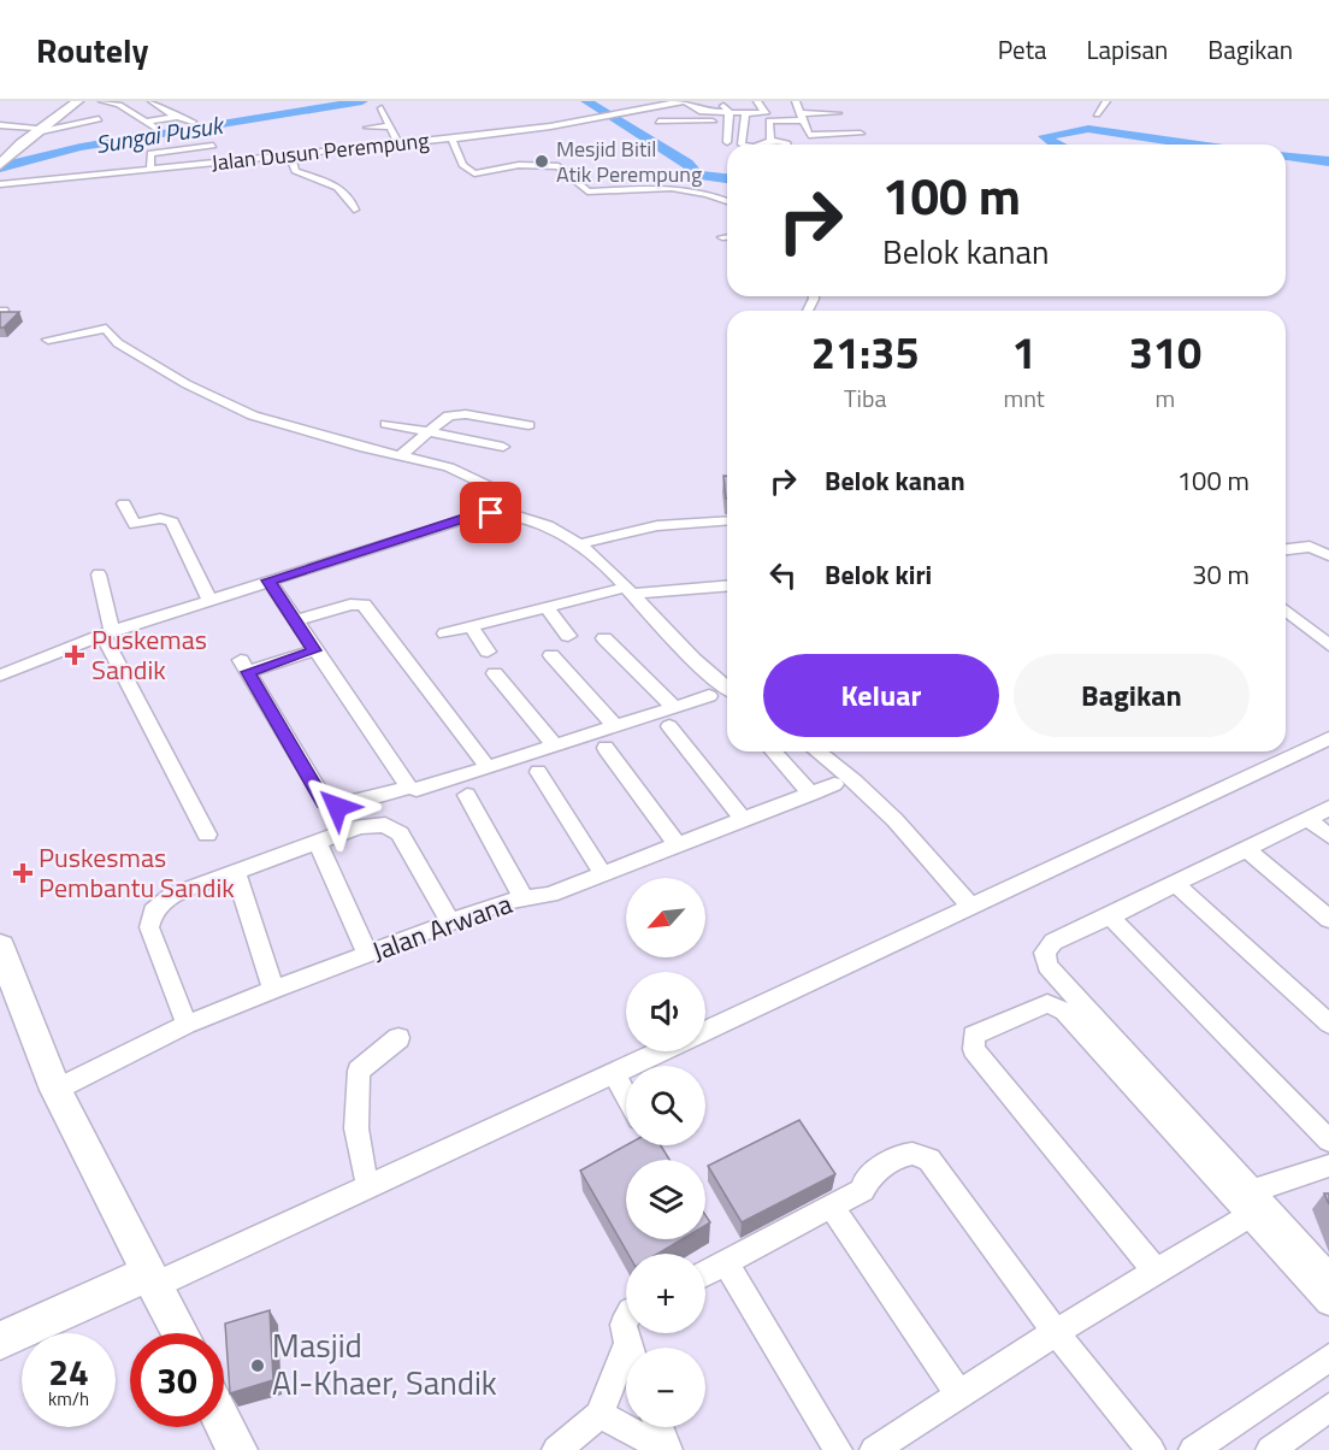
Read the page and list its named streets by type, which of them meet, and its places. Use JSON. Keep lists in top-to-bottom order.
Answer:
{
  "streets": {
    "street": ["Jalan Dusun Perempung", "Jalan Arwana"]
  },
  "water": ["Sungai Pusuk"],
  "places": {
    "other": ["Mesjid Bitil Atik Perempung", "Masjid Al-Khaer, Sandik"],
    "health": ["Puskemas Sandik", "Puskesmas Pembantu Sandik"]
  },
  "north": "bottom left",
  "page": {
    "header": "Routely",
    "nav": ["Peta", "Lapisan", "Bagikan"],
    "turn": ["100 m", "Belok kanan"],
    "eta": [
      "21:35",
      "Tiba",
      "1",
      "mnt",
      "310",
      "m"
    ],
    "list": [
      {
        "name": "Belok kanan",
        "value": "100 m"
      },
      {
        "name": "Belok kiri",
        "value": "30 m"
      }
    ],
    "buttons": ["Keluar", "Bagikan"],
    "map_buttons": ["+", "−"],
    "speed": "24 km/h",
    "limit": "30"
  }
}
